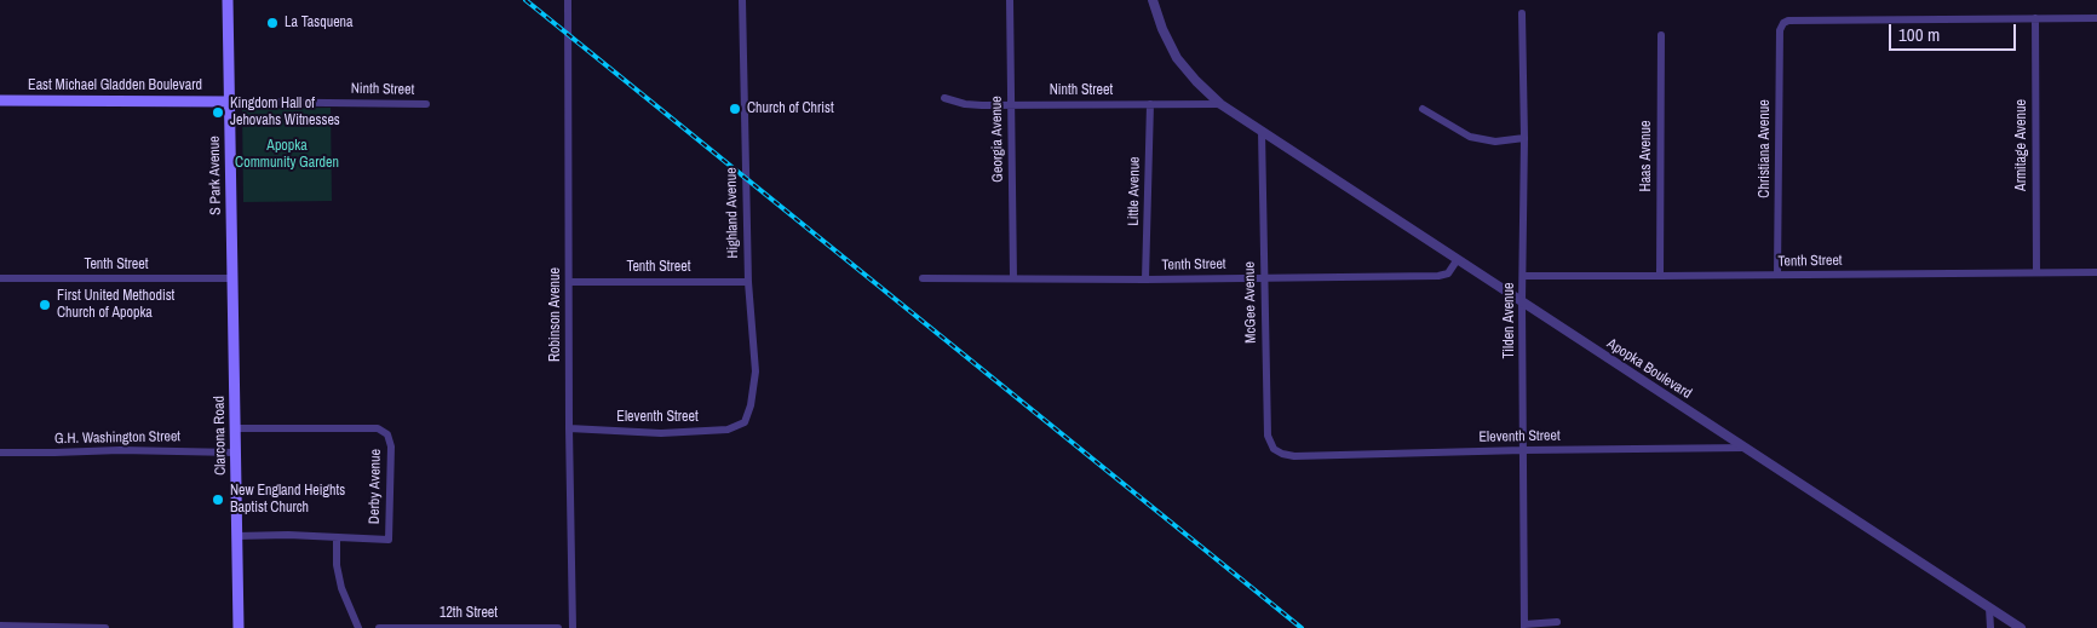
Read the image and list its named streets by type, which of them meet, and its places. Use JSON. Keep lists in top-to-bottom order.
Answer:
{
  "streets": {
    "main road": ["East Michael Gladden Boulevard", "S Park Avenue", "Clarcona Road"],
    "street": [
      "Ninth Street",
      "Georgia Avenue",
      "Armitage Avenue",
      "Christiana Avenue",
      "Haas Avenue",
      "Little Avenue",
      "Highland Avenue",
      "Tenth Street",
      "McGee Avenue",
      "Robinson Avenue",
      "Tilden Avenue",
      "Apopka Boulevard",
      "Eleventh Street",
      "G.H. Washington Street",
      "Derby Avenue",
      "12th Street"
    ]
  },
  "crossings": [
    ["East Michael Gladden Boulevard", "Ninth Street"],
    ["East Michael Gladden Boulevard", "S Park Avenue"],
    ["Ninth Street", "Georgia Avenue"],
    ["Ninth Street", "S Park Avenue"],
    ["Ninth Street", "Little Avenue"],
    ["Ninth Street", "Apopka Boulevard"],
    ["Georgia Avenue", "Tenth Street"],
    ["Armitage Avenue", "Christiana Avenue"],
    ["Armitage Avenue", "Tenth Street"],
    ["Christiana Avenue", "Tenth Street"],
    ["Haas Avenue", "Tenth Street"],
    ["S Park Avenue", "Tenth Street"],
    ["S Park Avenue", "Clarcona Road"],
    ["Little Avenue", "Tenth Street"],
    ["Highland Avenue", "Tenth Street"],
    ["Highland Avenue", "Eleventh Street"],
    ["Tenth Street", "McGee Avenue"],
    ["Tenth Street", "Robinson Avenue"],
    ["Tenth Street", "Tilden Avenue"],
    ["Tenth Street", "Apopka Boulevard"],
    ["Tenth Street", "Clarcona Road"],
    ["McGee Avenue", "Apopka Boulevard"],
    ["McGee Avenue", "Eleventh Street"],
    ["Robinson Avenue", "Eleventh Street"],
    ["Tilden Avenue", "Apopka Boulevard"],
    ["Tilden Avenue", "Eleventh Street"],
    ["Apopka Boulevard", "Eleventh Street"],
    ["Clarcona Road", "G.H. Washington Street"],
    ["Clarcona Road", "Derby Avenue"]
  ],
  "parks": ["Apopka Community Garden"],
  "places": [
    "La Tasquena",
    "Church of Christ",
    "Kingdom Hall of Jehovahs Witnesses",
    "First United Methodist Church of Apopka",
    "New England Heights Baptist Church"
  ],
  "scale_bar": "100 m"
}
